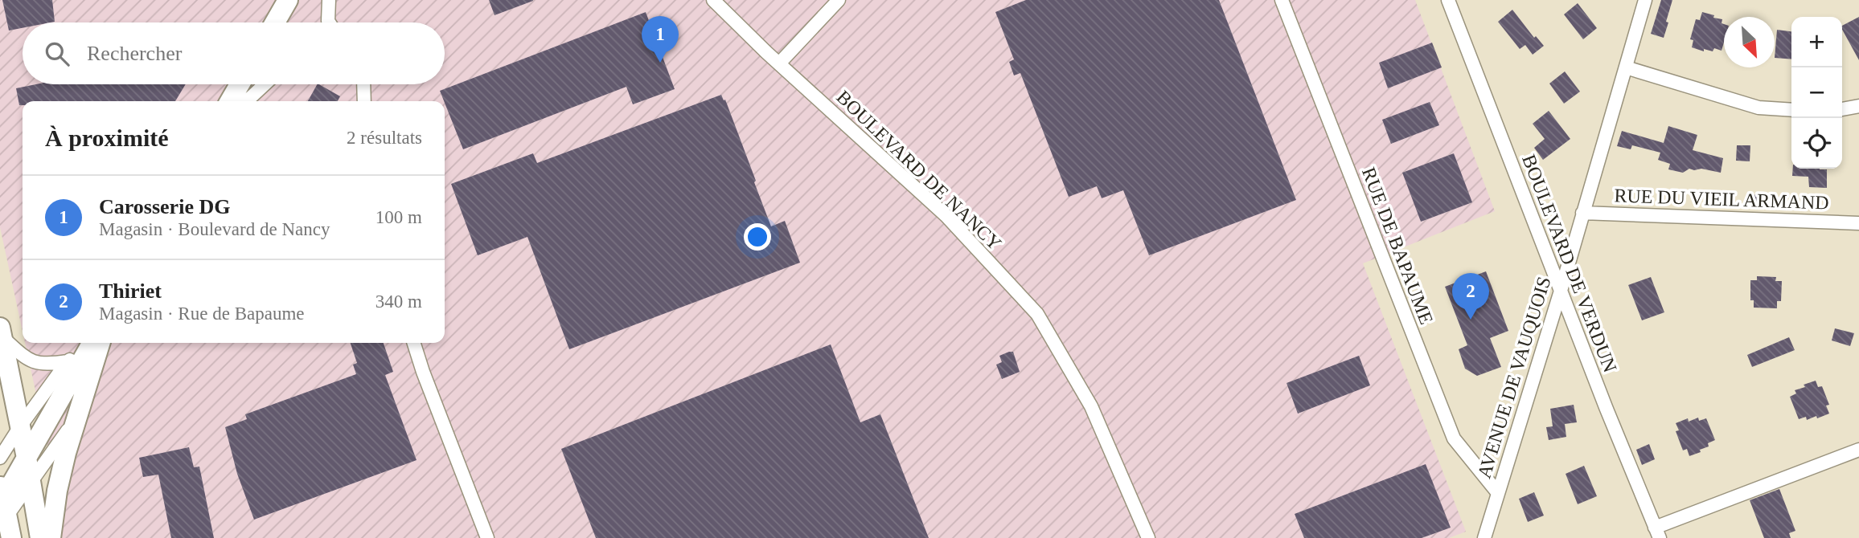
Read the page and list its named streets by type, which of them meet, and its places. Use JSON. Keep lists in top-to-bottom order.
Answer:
{
  "streets": {
    "street": [
      "BOULEVARD DE NANCY",
      "RUE DU VIEIL ARMAND",
      "RUE DE BAPAUME",
      "BOULEVARD DE VERDUN",
      "AVENUE DE VAUQUOIS"
    ]
  },
  "crossings": [
    ["RUE DU VIEIL ARMAND", "AVENUE DE VAUQUOIS"],
    ["RUE DE BAPAUME", "AVENUE DE VAUQUOIS"],
    ["BOULEVARD DE VERDUN", "AVENUE DE VAUQUOIS"]
  ],
  "north": "bottom right",
  "page": {
    "pins": ["1", "2"],
    "map_buttons": ["+", "−"],
    "search": "Rechercher",
    "heading": ["À proximité", "2 résultats"],
    "list": [
      {
        "mark": "1",
        "name": "Carosserie DG",
        "note": "Magasin · Boulevard de Nancy",
        "value": "100 m"
      },
      {
        "mark": "2",
        "name": "Thiriet",
        "note": "Magasin · Rue de Bapaume",
        "value": "340 m"
      }
    ]
  }
}
